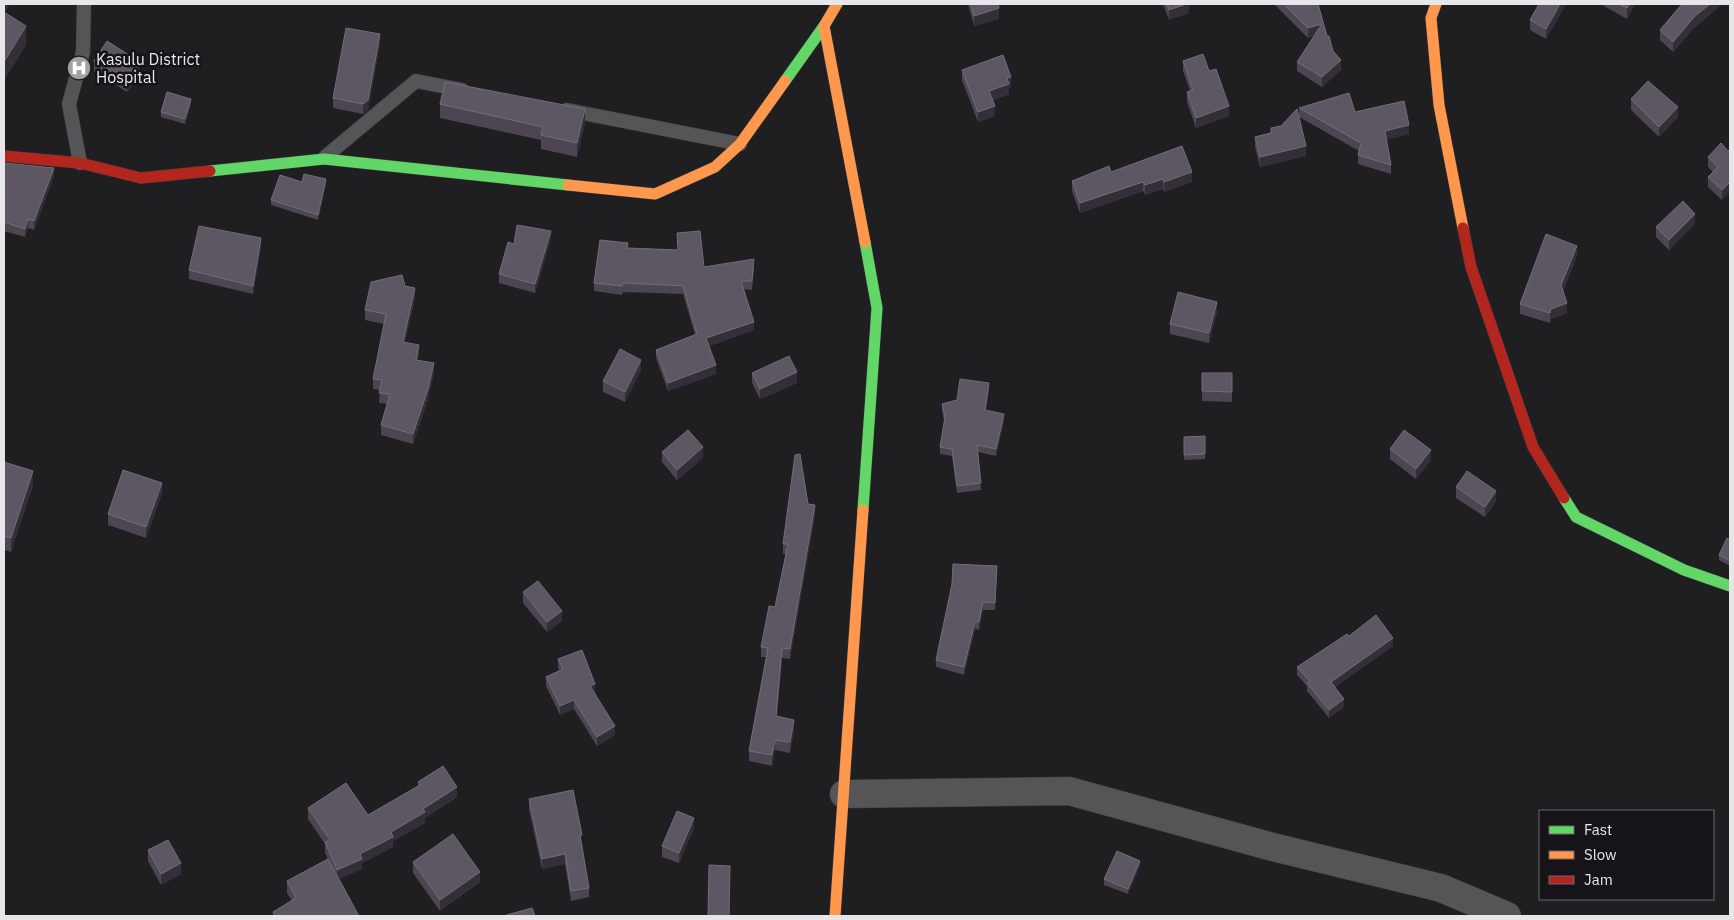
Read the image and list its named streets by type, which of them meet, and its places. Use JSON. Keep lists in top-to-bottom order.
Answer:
{
  "places": {
    "hospital": ["Kasulu District Hospital"]
  },
  "legend": ["Fast", "Slow", "Jam"]
}
